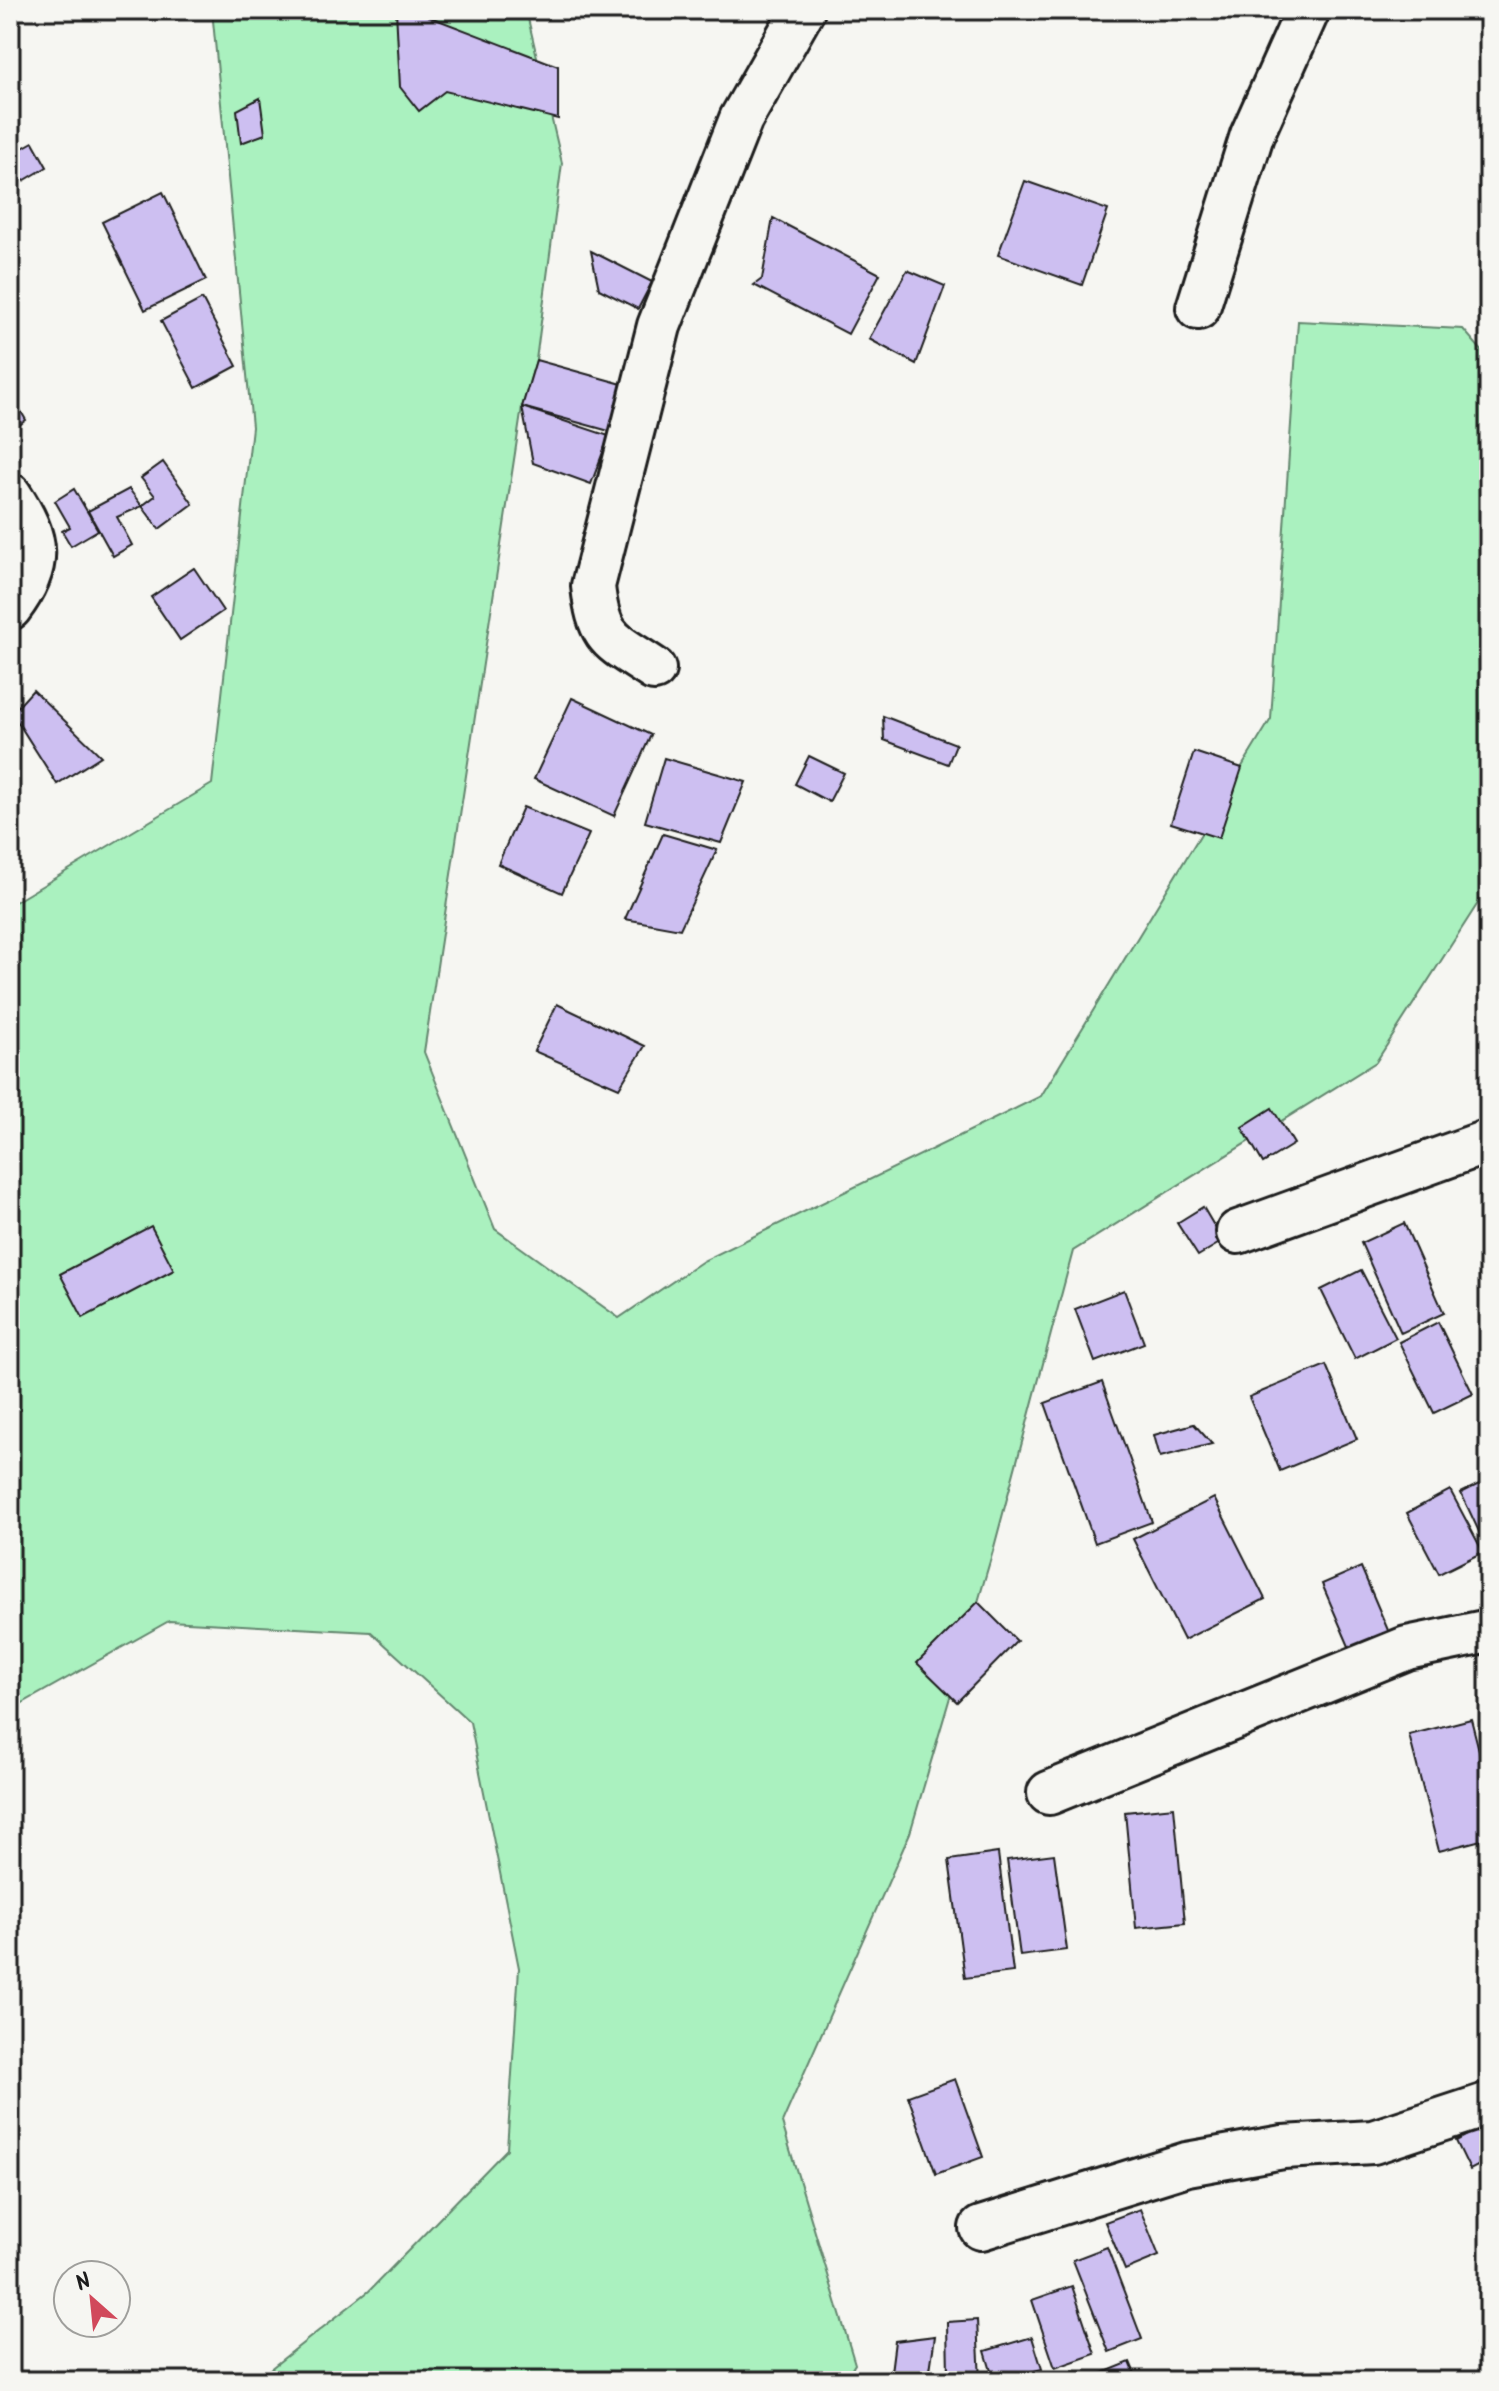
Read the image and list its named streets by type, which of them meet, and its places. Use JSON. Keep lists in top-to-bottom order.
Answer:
{
  "north": "top left"
}
